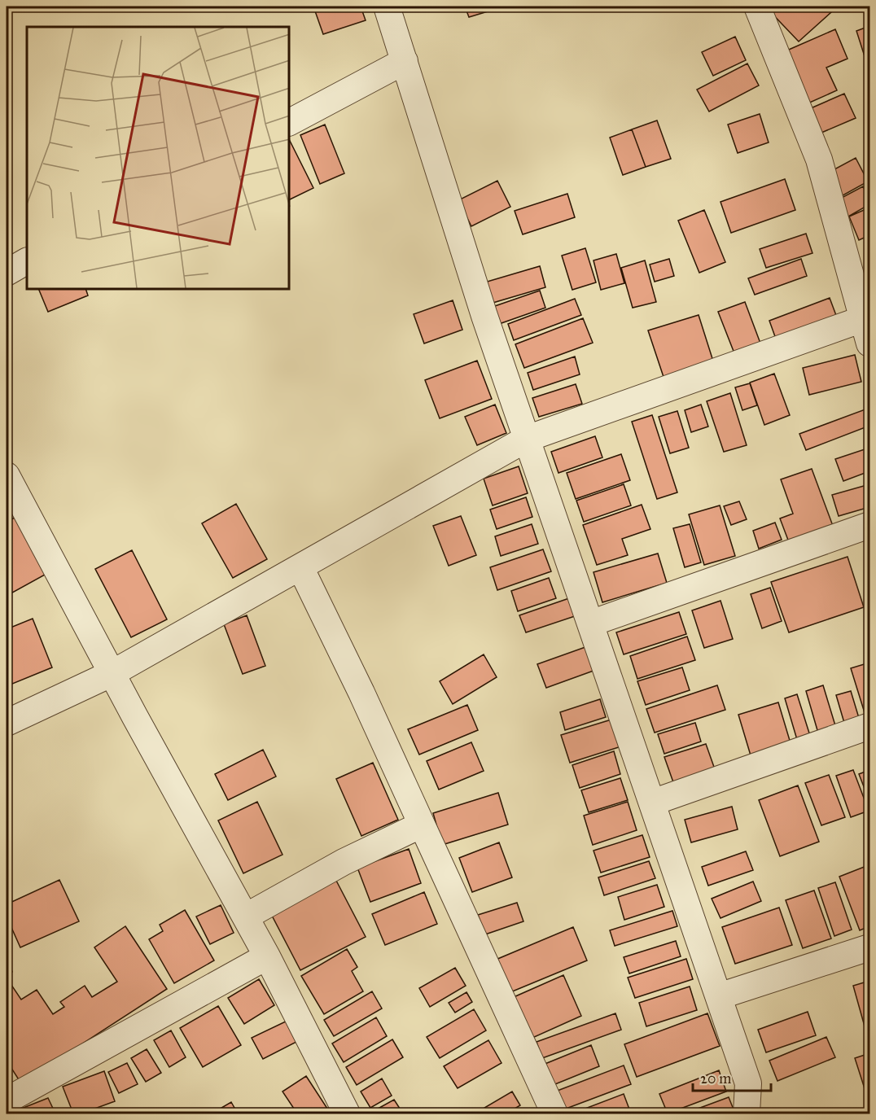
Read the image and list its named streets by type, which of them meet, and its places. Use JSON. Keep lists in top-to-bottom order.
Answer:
{
  "scale_bar": "20 m"
}
